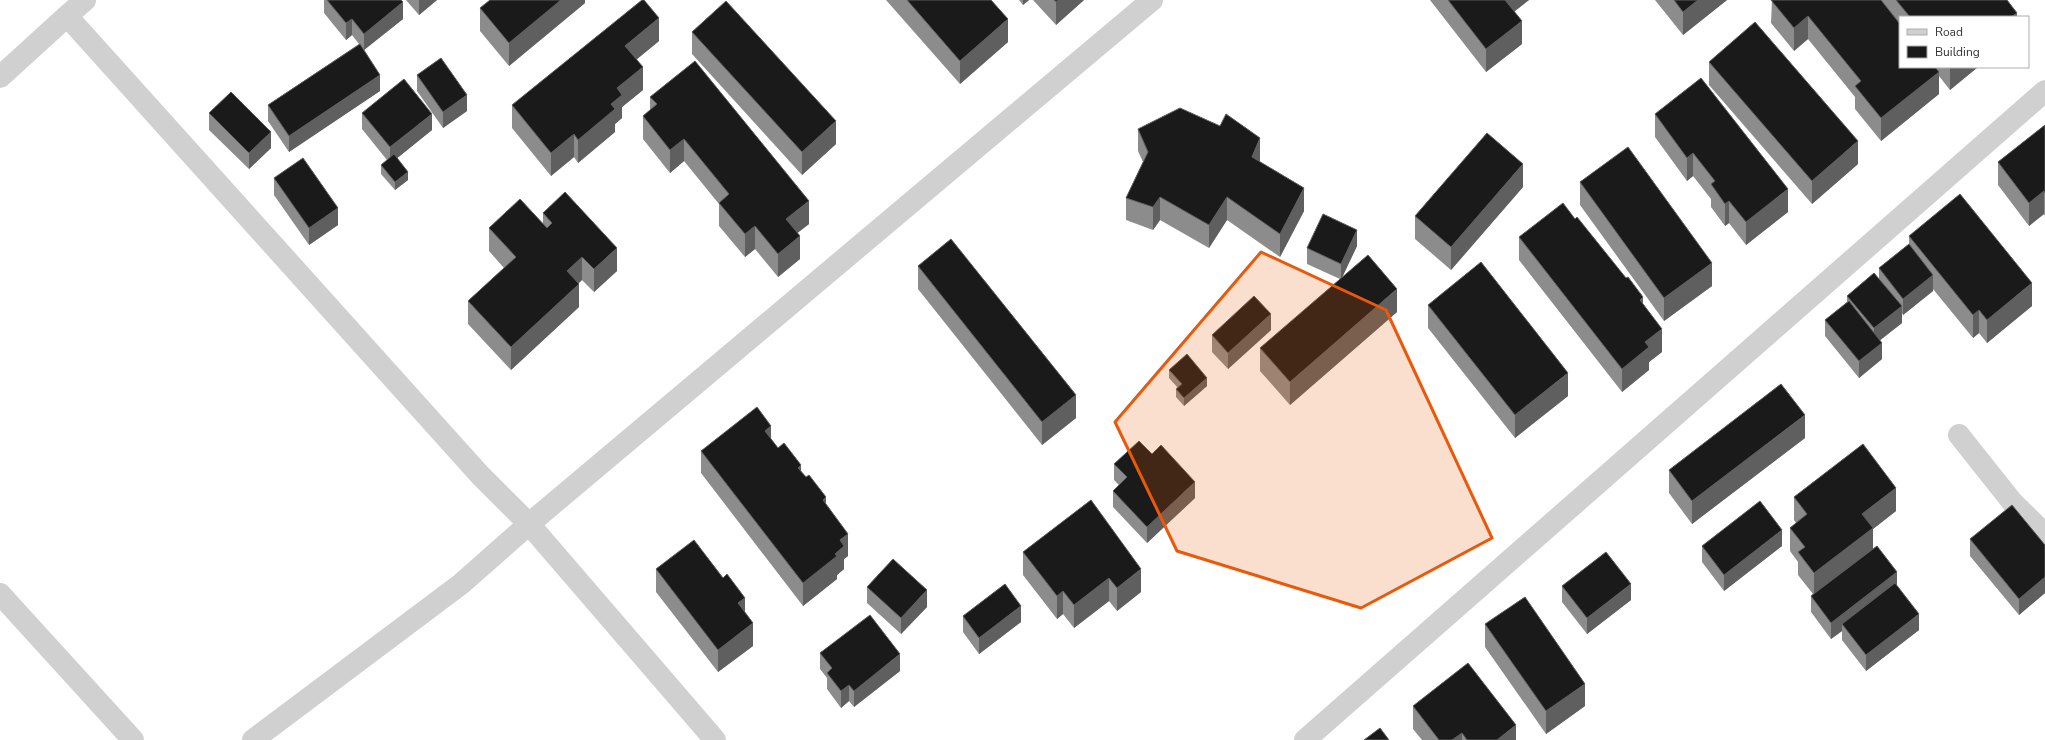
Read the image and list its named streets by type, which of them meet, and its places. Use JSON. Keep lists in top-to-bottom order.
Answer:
{
  "legend": ["Road", "Building"]
}
